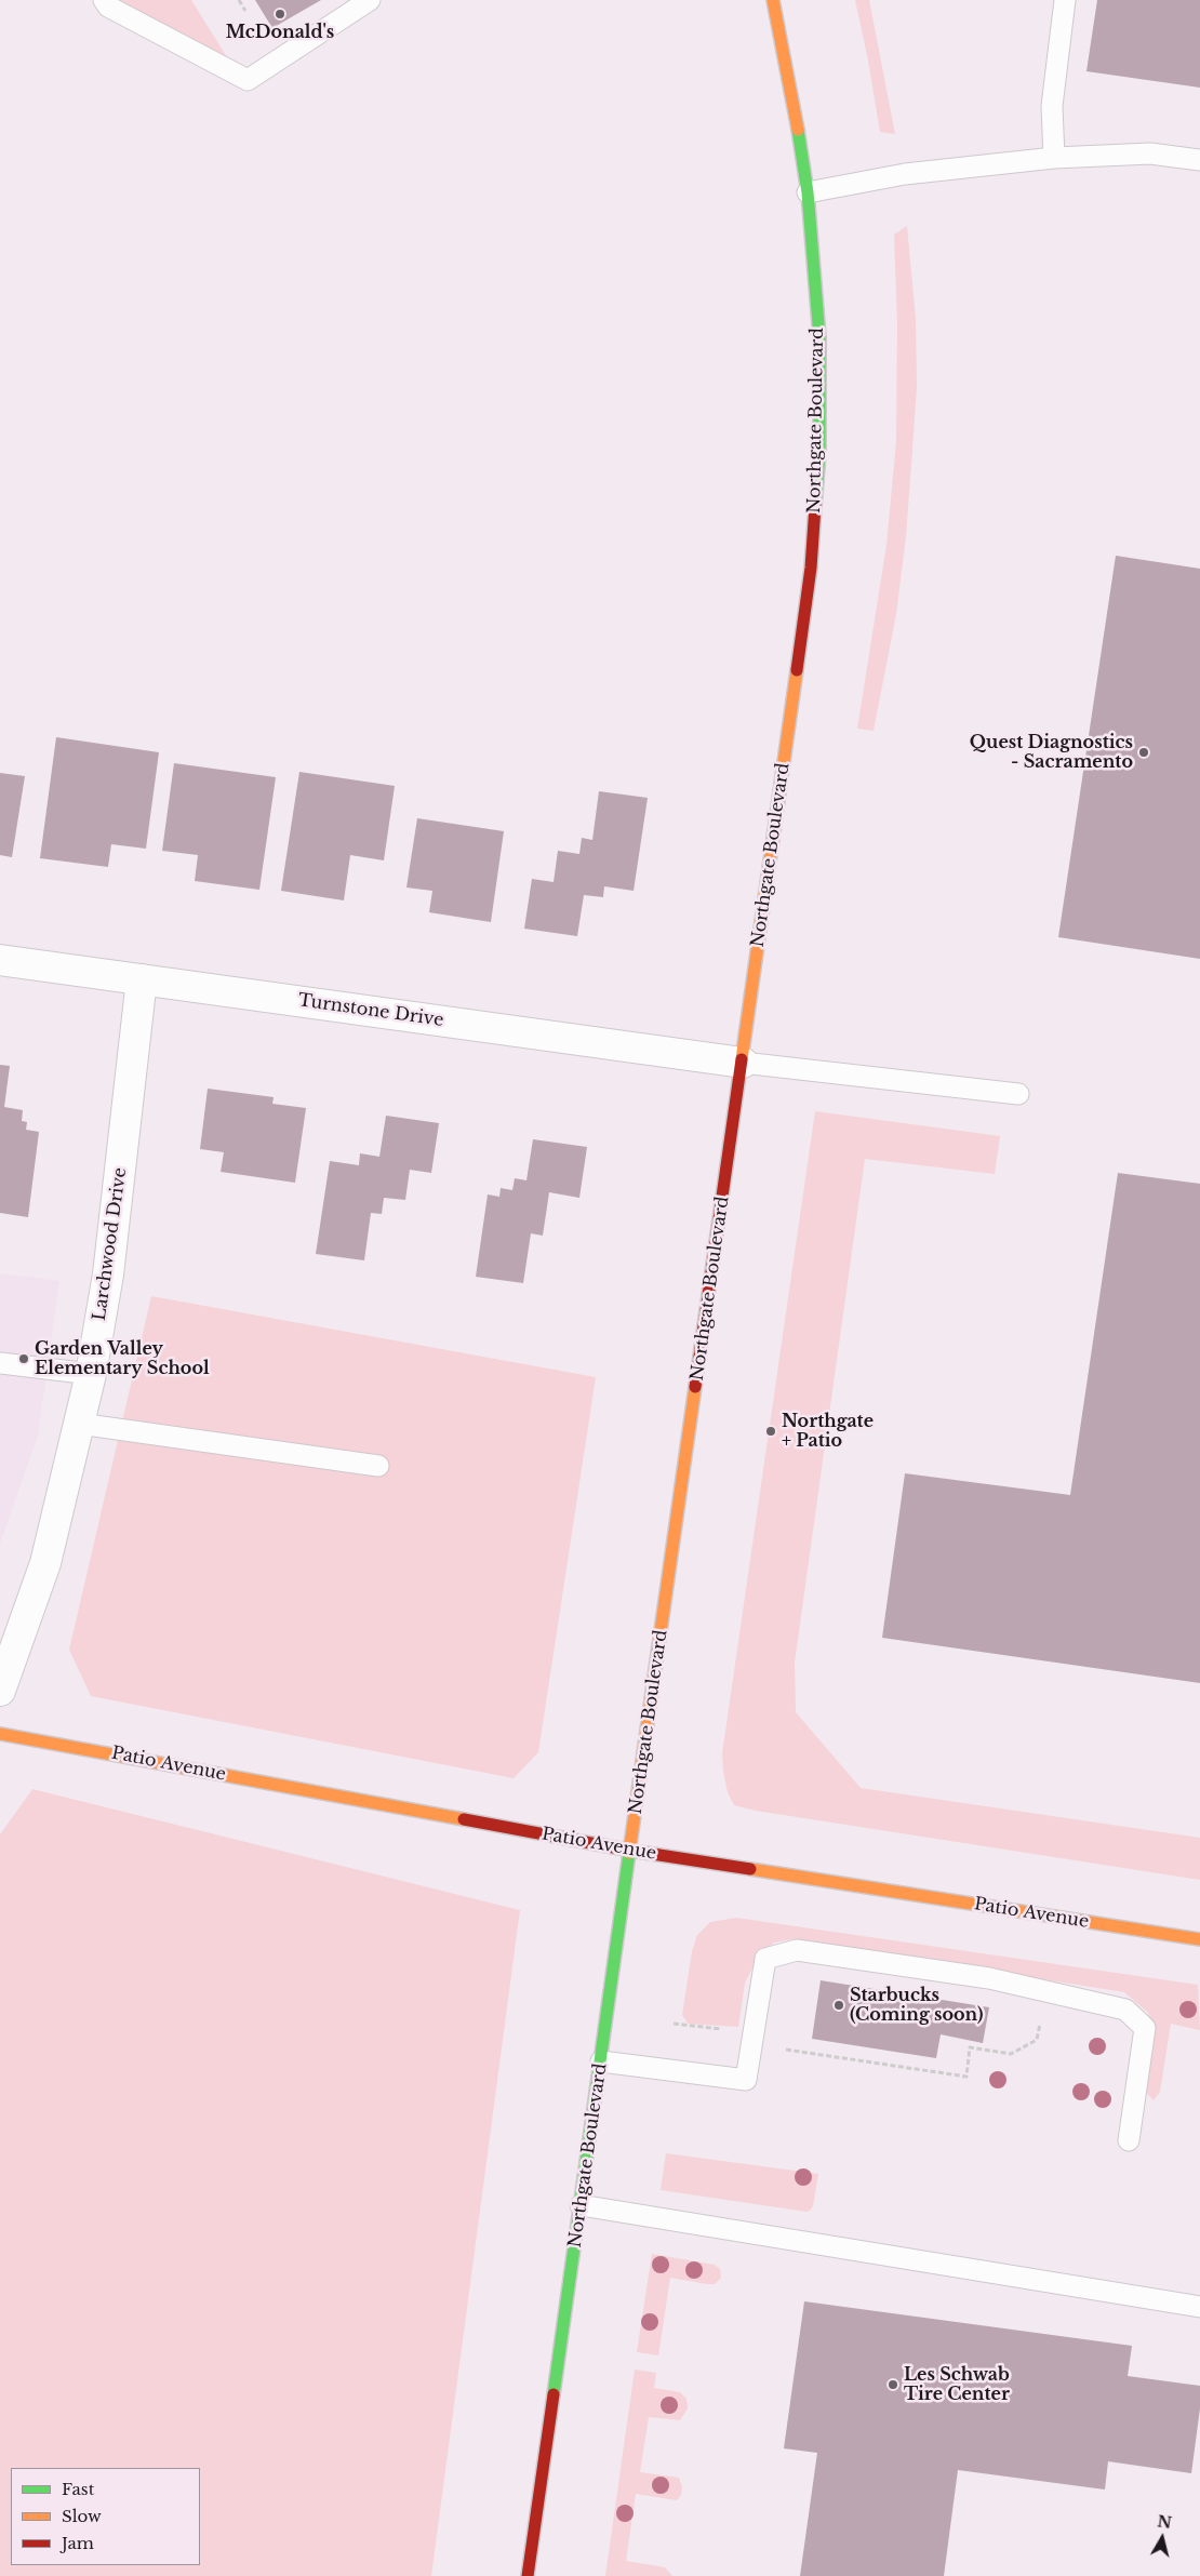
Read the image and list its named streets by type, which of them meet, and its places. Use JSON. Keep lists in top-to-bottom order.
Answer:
{
  "streets": {
    "main road": ["Northgate Boulevard", "Patio Avenue"],
    "street": ["Turnstone Drive", "Larchwood Drive"]
  },
  "crossings": [
    ["Northgate Boulevard", "Turnstone Drive"],
    ["Northgate Boulevard", "Patio Avenue"],
    ["Turnstone Drive", "Larchwood Drive"]
  ],
  "places": [
    "McDonald's",
    "Quest Diagnostics - Sacramento",
    "Garden Valley Elementary School",
    "Northgate + Patio",
    "Starbucks (Coming soon)",
    "Les Schwab Tire Center"
  ],
  "legend": ["Fast", "Slow", "Jam"],
  "north": "top"
}
